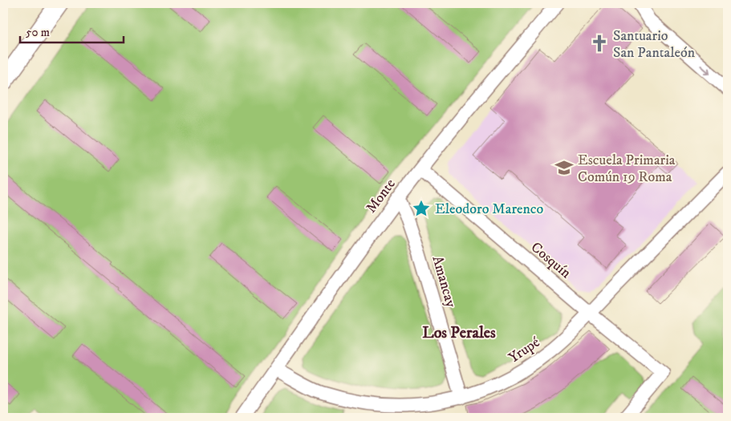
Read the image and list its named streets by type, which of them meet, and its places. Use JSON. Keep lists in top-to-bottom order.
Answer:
{
  "streets": {
    "street": [
      "Monte",
      "Cosquín",
      "Amancay",
      "Yrupé"
    ]
  },
  "crossings": [
    ["Monte", "Cosquín"],
    ["Monte", "Amancay"],
    ["Monte", "Yrupé"],
    ["Cosquín", "Yrupé"],
    ["Amancay", "Yrupé"]
  ],
  "districts": ["Los Perales"],
  "places": {
    "church": ["Santuario San Pantaleón"],
    "school or university": ["Escuela Primaria Común 19 Roma"],
    "place": ["Eleodoro Marenco"]
  },
  "scale_bar": "50 m"
}
